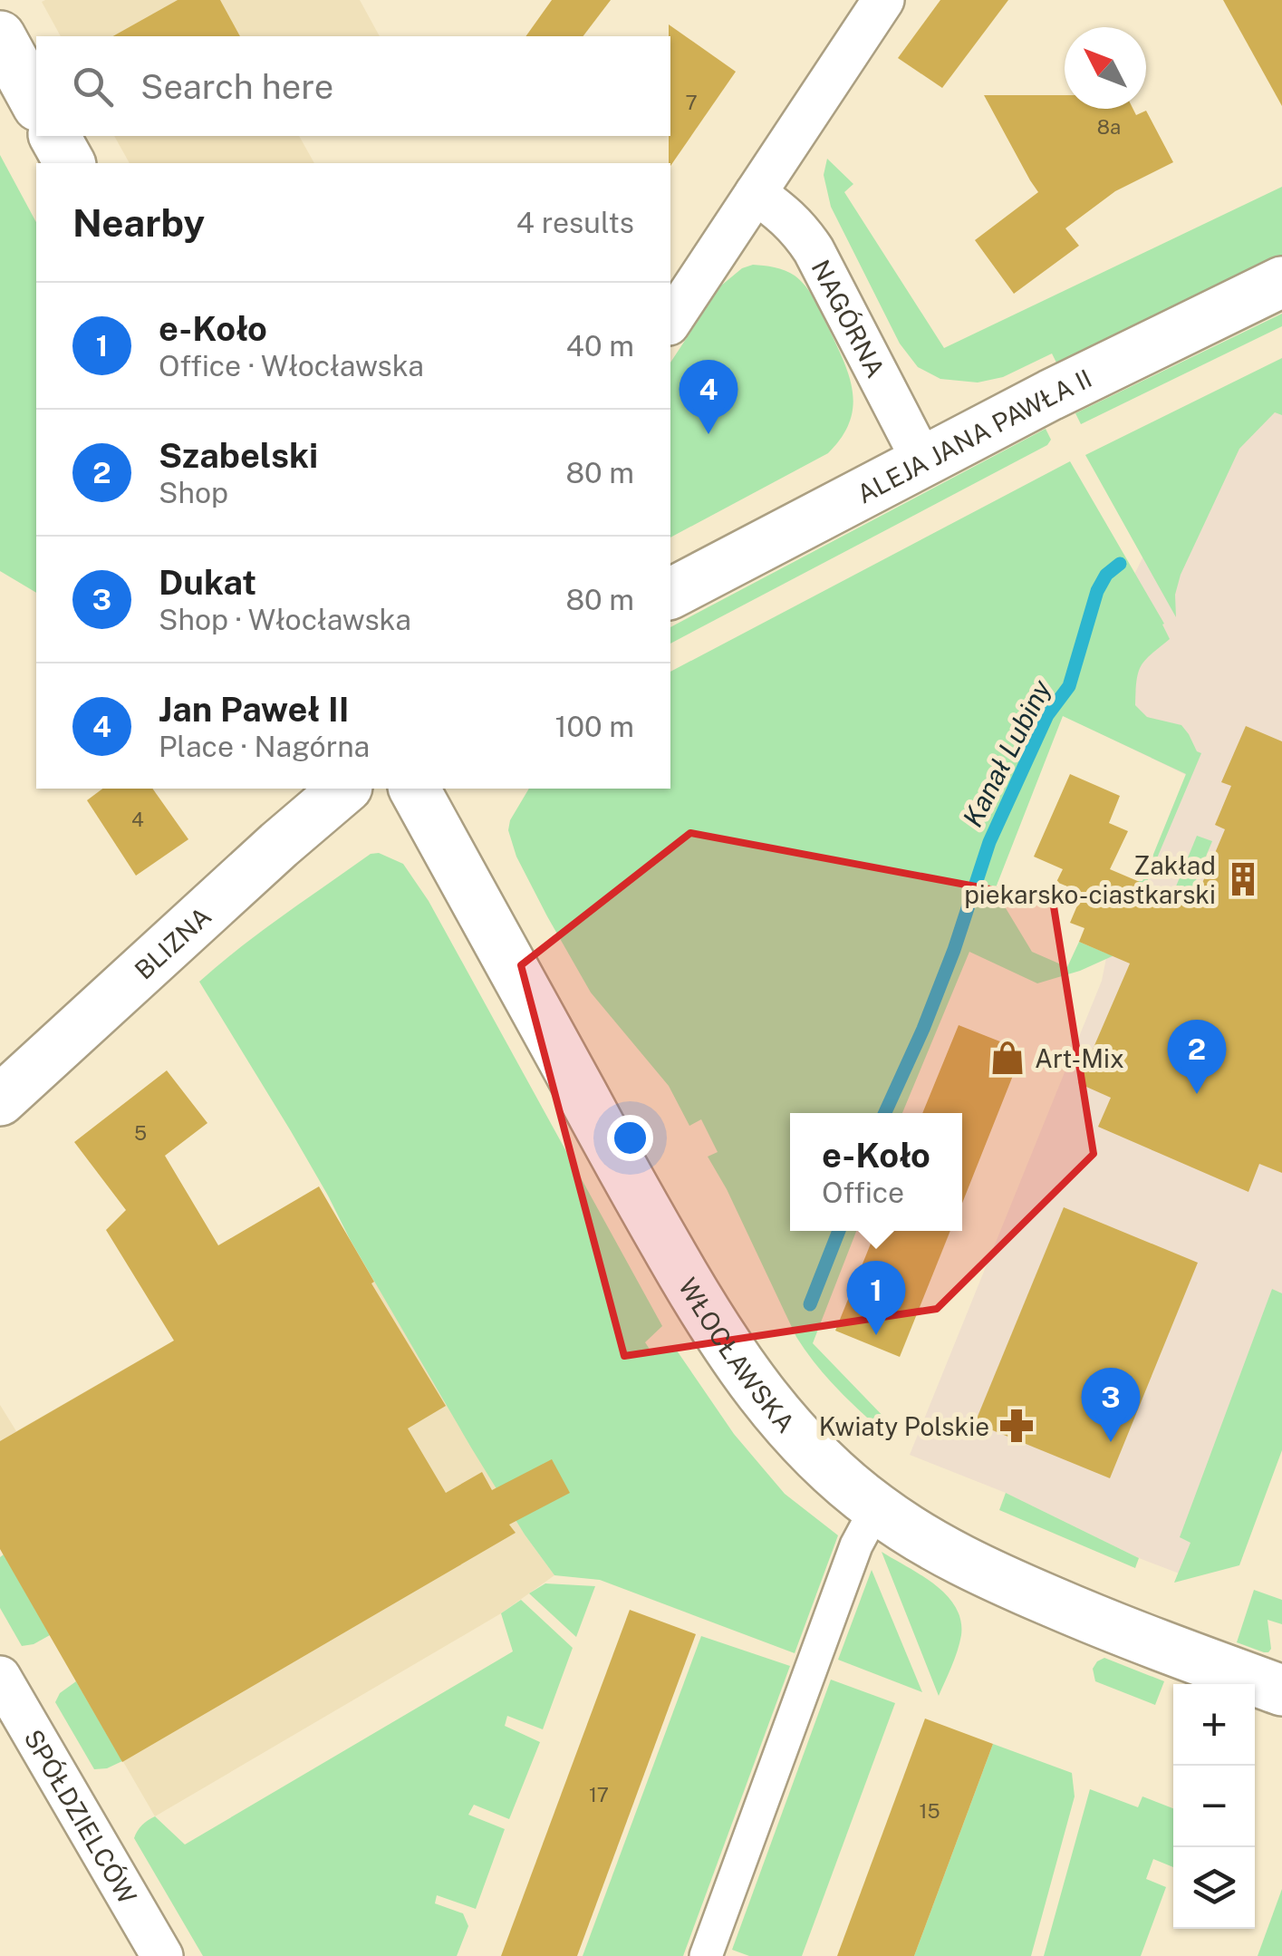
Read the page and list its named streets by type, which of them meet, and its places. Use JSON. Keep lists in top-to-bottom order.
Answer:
{
  "streets": {
    "street": [
      "NAGÓRNA",
      "ALEJA JANA PAWŁA II",
      "BLIZNA",
      "WŁOCŁAWSKA",
      "SPÓŁDZIELCÓW"
    ]
  },
  "crossings": [
    ["NAGÓRNA", "ALEJA JANA PAWŁA II"]
  ],
  "water": ["Kanał Lubiny"],
  "places": {
    "building": ["Zakład piekarsko-ciastkarski"],
    "shop": ["Art-Mix"],
    "pharmacy": ["Kwiaty Polskie"]
  },
  "house_numbers": [
    "7",
    "8a",
    "4",
    "5",
    "17",
    "15"
  ],
  "north": "top left",
  "page": {
    "search": "Search here",
    "heading": ["Nearby", "4 results"],
    "list": [
      {
        "mark": "1",
        "name": "e-Koło",
        "note": "Office · Włocławska",
        "value": "40 m"
      },
      {
        "mark": "2",
        "name": "Szabelski",
        "note": "Shop",
        "value": "80 m"
      },
      {
        "mark": "3",
        "name": "Dukat",
        "note": "Shop · Włocławska",
        "value": "80 m"
      },
      {
        "mark": "4",
        "name": "Jan Paweł II",
        "note": "Place · Nagórna",
        "value": "100 m"
      }
    ],
    "pins": [
      "4",
      "2",
      "1",
      "3"
    ],
    "popup": ["e-Koło", "Office"],
    "map_buttons": ["+", "−"]
  }
}
